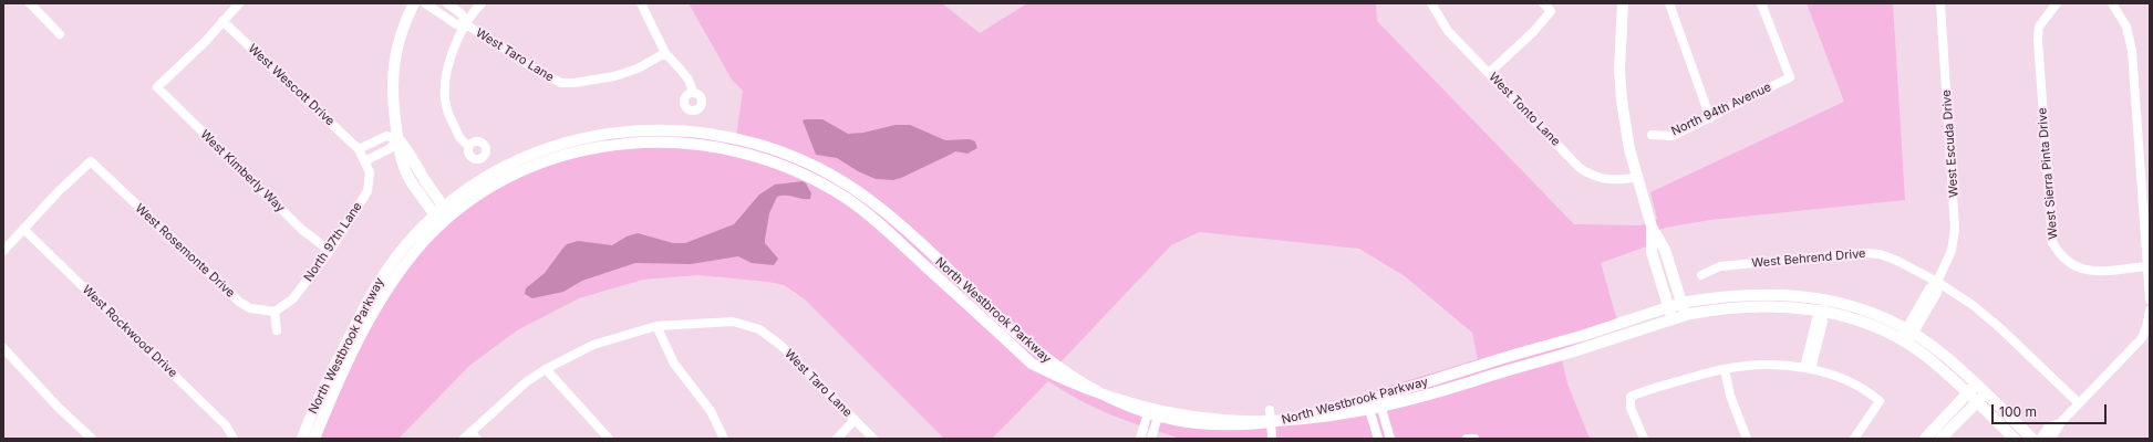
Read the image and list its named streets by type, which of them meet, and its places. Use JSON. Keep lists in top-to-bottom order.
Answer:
{
  "streets": {
    "street": [
      "West Taro Lane",
      "West Wescott Drive",
      "West Tonto Lane",
      "North 94th Avenue",
      "West Escuda Drive",
      "West Kimberly Way",
      "West Sierra Pinta Drive",
      "North 97th Lane",
      "West Rosemonte Drive",
      "West Behrend Drive",
      "North Westbrook Parkway",
      "West Rockwood Drive"
    ]
  },
  "crossings": [
    ["West Wescott Drive", "West Kimberly Way"],
    ["West Wescott Drive", "North 97th Lane"],
    ["West Escuda Drive", "West Behrend Drive"],
    ["West Escuda Drive", "North Westbrook Parkway"],
    ["West Kimberly Way", "North 97th Lane"],
    ["North 97th Lane", "West Rosemonte Drive"],
    ["West Rosemonte Drive", "West Rockwood Drive"]
  ],
  "scale_bar": "100 m"
}
